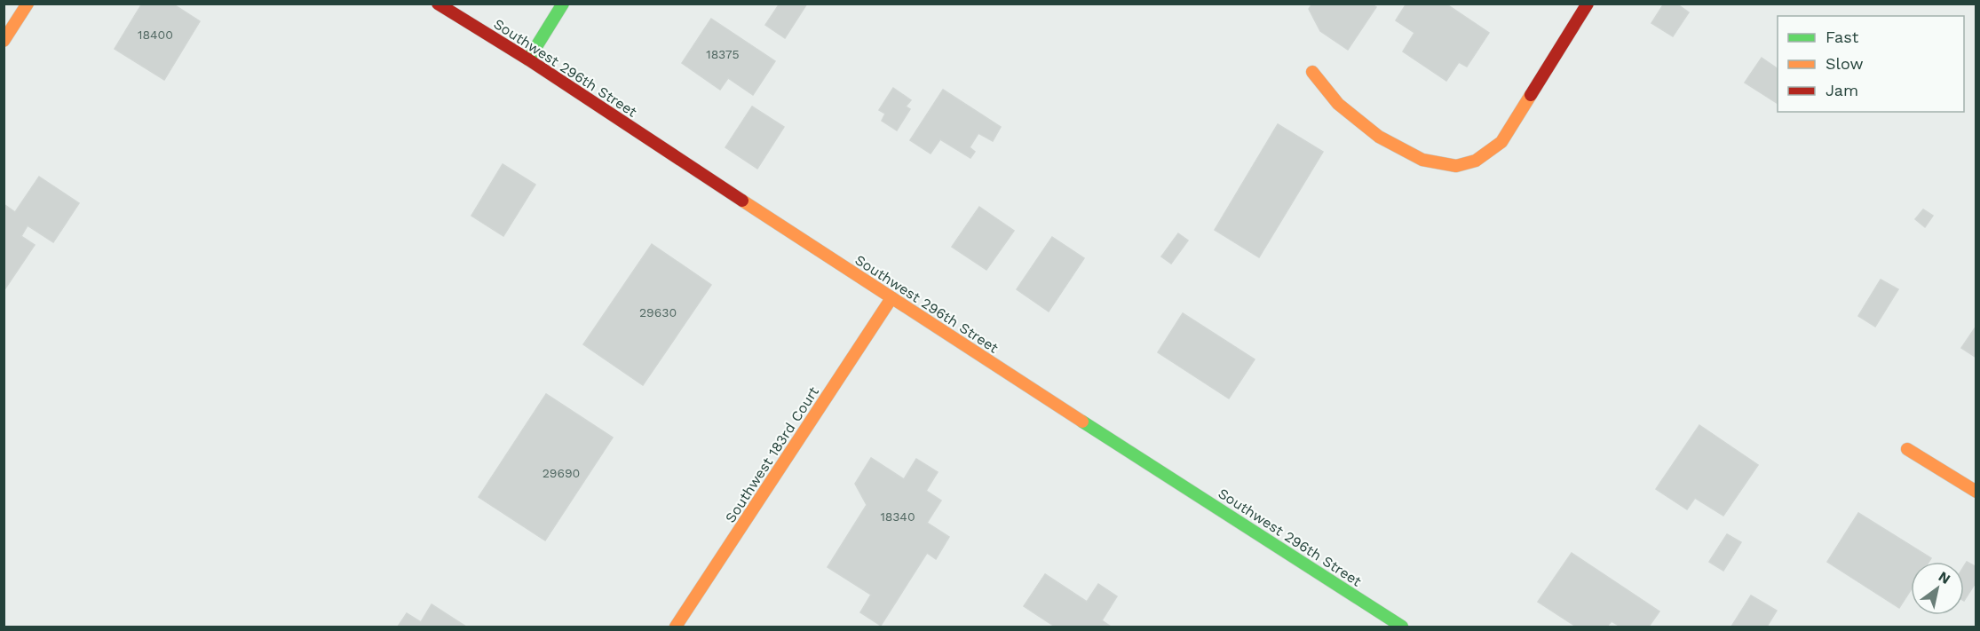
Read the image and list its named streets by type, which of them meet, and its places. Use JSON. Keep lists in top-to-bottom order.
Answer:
{
  "streets": {
    "street": ["Southwest 296th Street", "Southwest 183rd Court"]
  },
  "crossings": [
    ["Southwest 296th Street", "Southwest 183rd Court"]
  ],
  "house_numbers": [
    "18400",
    "18375",
    "29630",
    "29690",
    "18340"
  ],
  "legend": ["Fast", "Slow", "Jam"],
  "north": "top right"
}
